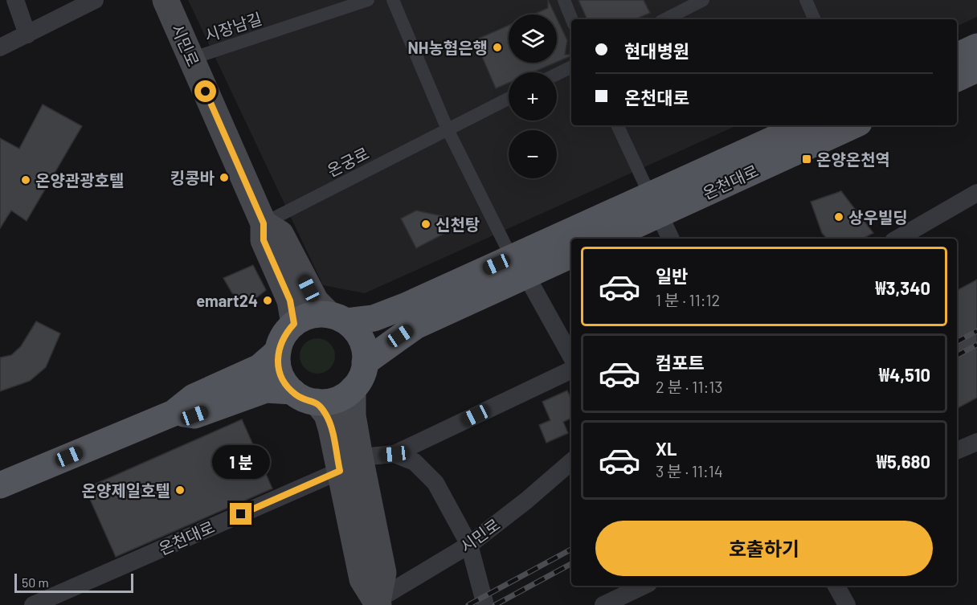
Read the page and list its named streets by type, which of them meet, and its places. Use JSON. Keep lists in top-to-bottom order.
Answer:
{
  "streets": {
    "main road": ["시민로", "온천대로"],
    "street": ["시장남길", "온궁로"]
  },
  "crossings": [
    ["시장남길", "시민로"],
    ["시민로", "온궁로"],
    ["시민로", "온천대로"]
  ],
  "places": {
    "other": [
      "NH농협은행",
      "킹콩바",
      "온양관광호텔",
      "상우빌딩",
      "신천탕",
      "emart24",
      "온양제일호텔"
    ],
    "transit": ["온양온천역"]
  },
  "scale_bar": "50 m",
  "page": {
    "map_buttons": ["+", "−"],
    "banner": ["현대병원", "온천대로"],
    "list": [
      {
        "name": "일반",
        "note": "1 분 · 11:12",
        "value": "₩3,340"
      },
      {
        "name": "컴포트",
        "note": "2 분 · 11:13",
        "value": "₩4,510"
      },
      {
        "name": "XL",
        "note": "3 분 · 11:14",
        "value": "₩5,680"
      }
    ],
    "bubble": "1 분",
    "buttons": "호출하기",
    "scale": "50 m"
  }
}
